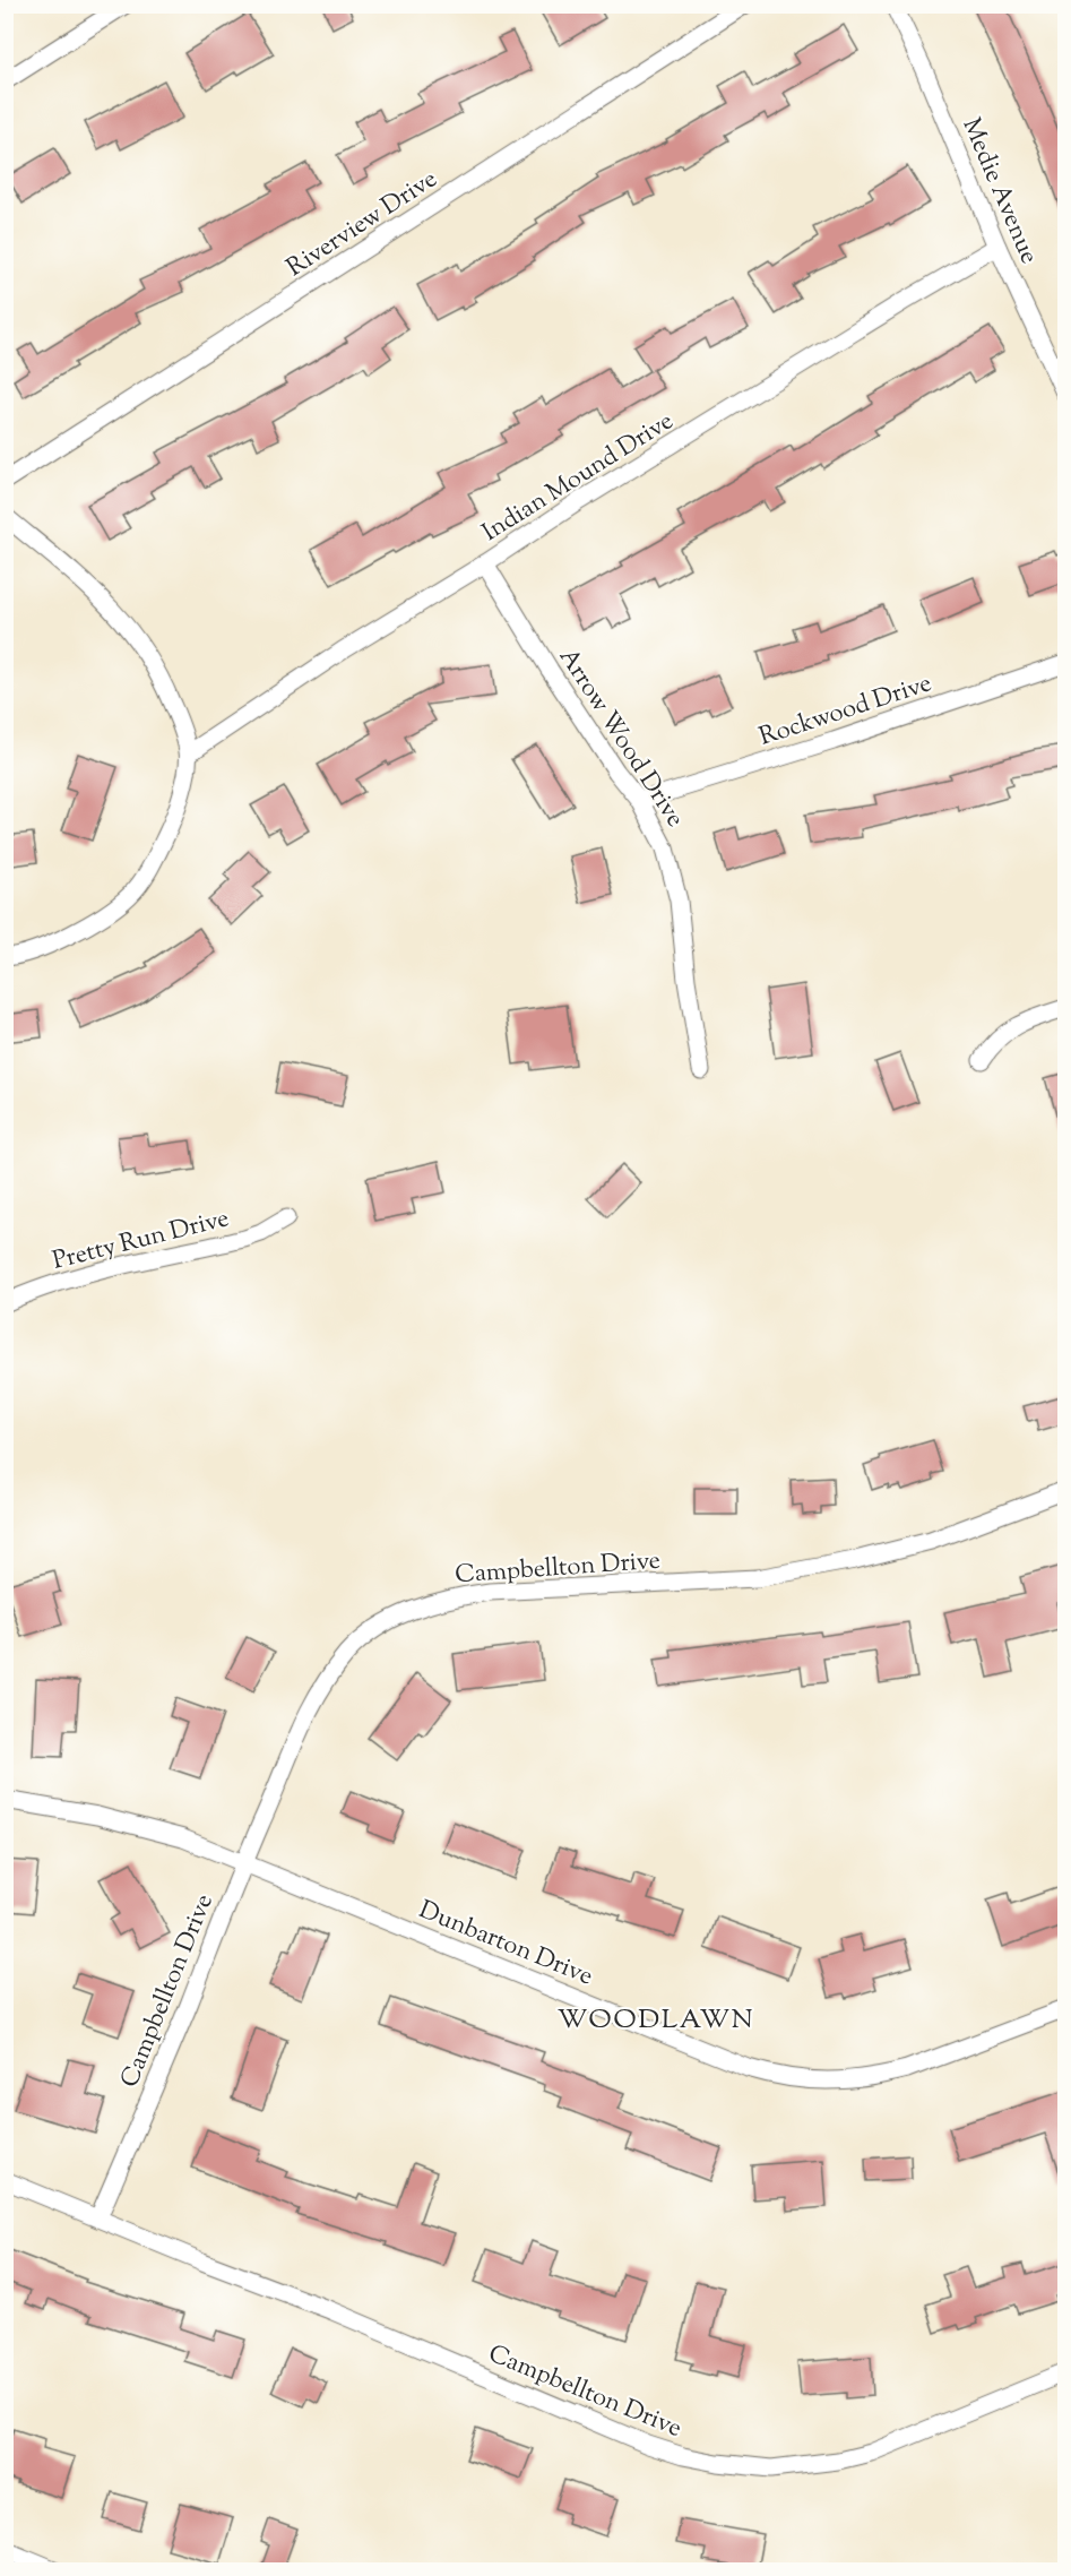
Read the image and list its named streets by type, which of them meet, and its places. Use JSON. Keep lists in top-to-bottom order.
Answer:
{
  "streets": {
    "street": [
      "Medie Avenue",
      "Riverview Drive",
      "Indian Mound Drive",
      "Rockwood Drive",
      "Arrow Wood Drive",
      "Pretty Run Drive",
      "Campbellton Drive",
      "Dunbarton Drive"
    ]
  },
  "crossings": [
    ["Medie Avenue", "Indian Mound Drive"],
    ["Indian Mound Drive", "Arrow Wood Drive"],
    ["Rockwood Drive", "Arrow Wood Drive"],
    ["Campbellton Drive", "Dunbarton Drive"]
  ],
  "districts": ["WOODLAWN"]
}
